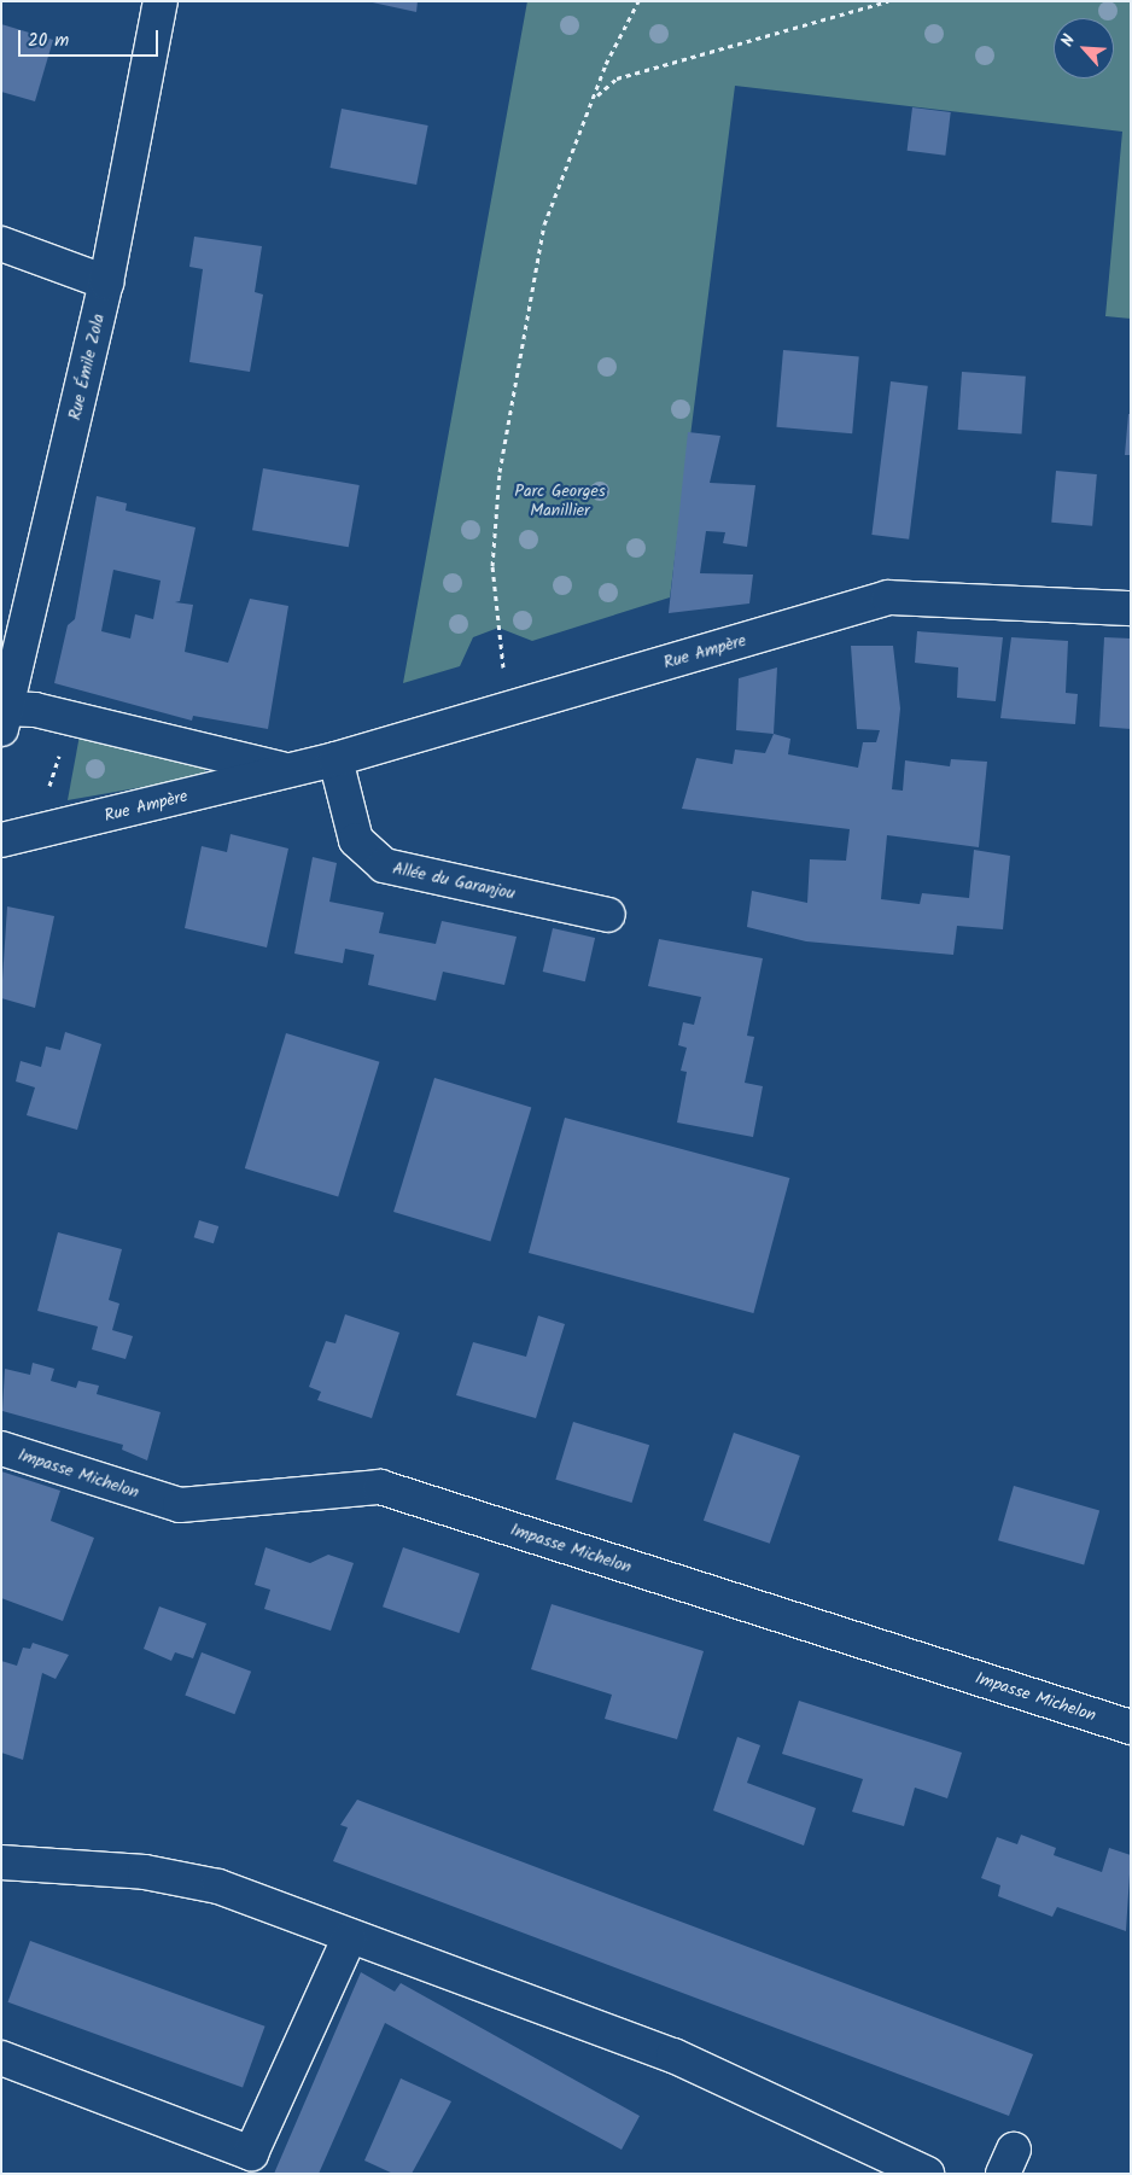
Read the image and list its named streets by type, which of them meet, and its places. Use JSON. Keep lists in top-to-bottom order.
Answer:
{
  "streets": {
    "street": [
      "Rue Émile Zola",
      "Rue Ampère",
      "Allée du Garanjou",
      "Impasse Michelon"
    ]
  },
  "crossings": [
    ["Rue Émile Zola", "Rue Ampère"],
    ["Rue Ampère", "Allée du Garanjou"]
  ],
  "parks": ["Parc Georges Manillier"],
  "scale_bar": "20 m",
  "north": "top left"
}
